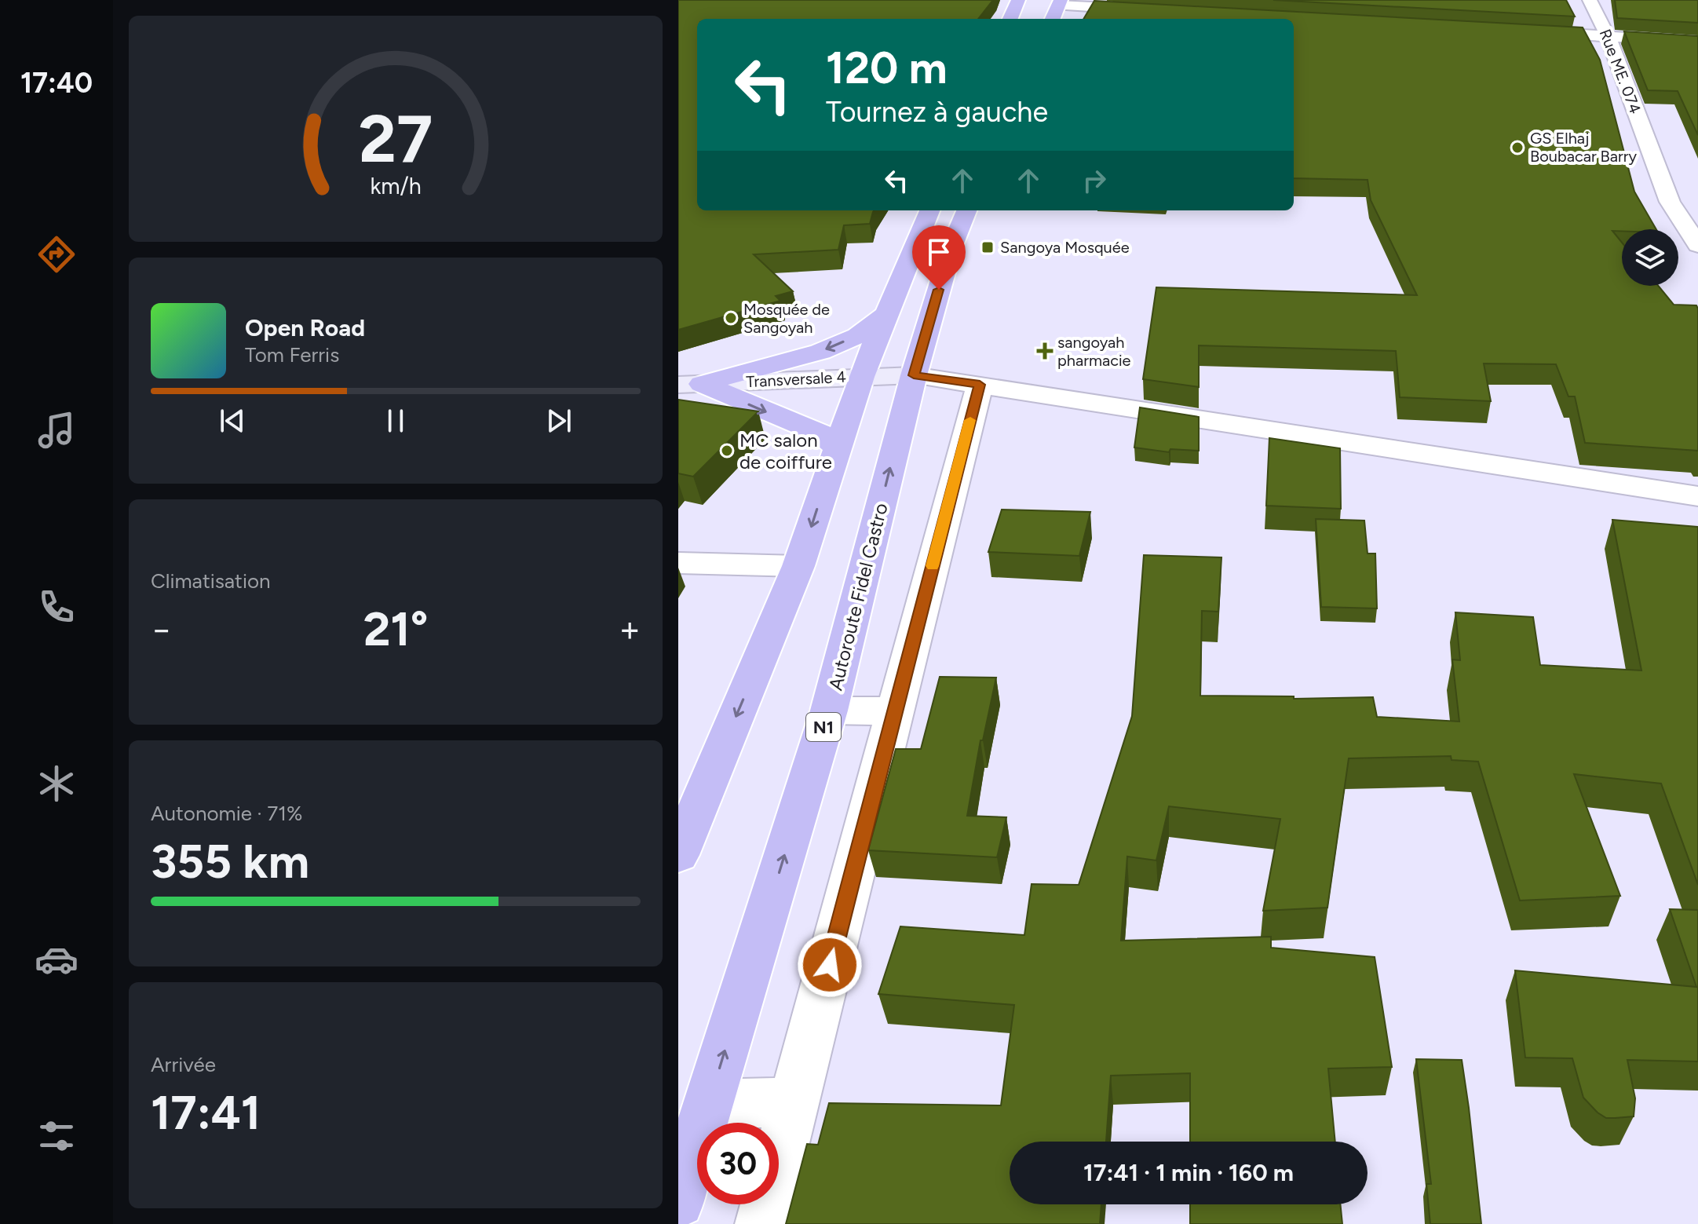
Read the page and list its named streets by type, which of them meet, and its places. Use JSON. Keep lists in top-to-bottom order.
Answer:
{
  "streets": {
    "highway": ["Autoroute Fidel Castro", "N1"],
    "main road": ["Transversale 4"],
    "street": ["Rue ME. 074"]
  },
  "crossings": [
    ["Transversale 4", "Autoroute Fidel Castro"]
  ],
  "places": {
    "other": ["GS Elhaj Boubacar Barry", "Mosquée de Sangoyah", "MC salon de coiffure"],
    "transit": ["Sangoya Mosquée"],
    "health": ["sangoyah pharmacie"]
  },
  "page": {
    "tabs": "17:40",
    "turn": ["120 m", "Tournez à gauche"],
    "song": ["Open Road", "Tom Ferris"],
    "tile": [
      "Climatisation",
      ["Autonomie · 71%", "355 km"],
      ["Arrivée", "17:41"]
    ],
    "heat": ["−", "21°", "+"],
    "limit": "30",
    "trip": "17:41 · 1 min · 160 m",
    "gauge": ["27", "km/h"]
  }
}
